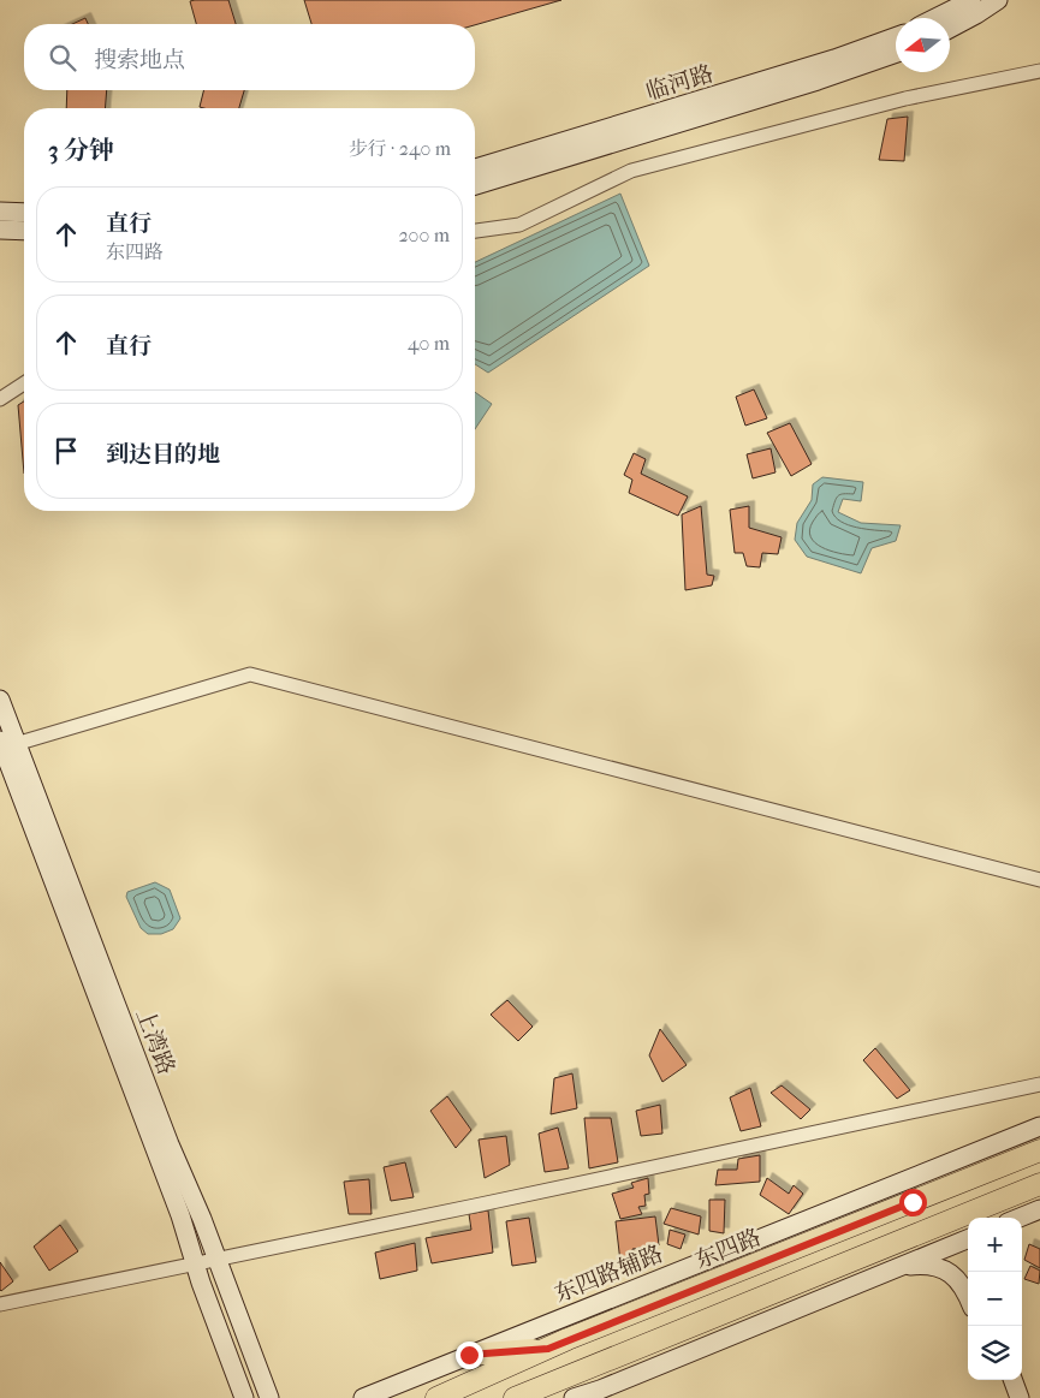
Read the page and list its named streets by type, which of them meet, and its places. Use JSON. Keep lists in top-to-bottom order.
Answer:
{
  "streets": {
    "main road": [
      "临河路",
      "上湾路",
      "东四路",
      "东四路辅路"
    ]
  },
  "north": "left",
  "page": {
    "search": "搜索地点",
    "heading": ["3 分钟", "步行 · 240 m"],
    "list": [
      ["直行", "东四路", "200 m"],
      ["直行", "40 m"],
      "到达目的地"
    ],
    "map_buttons": ["+", "−"]
  }
}
